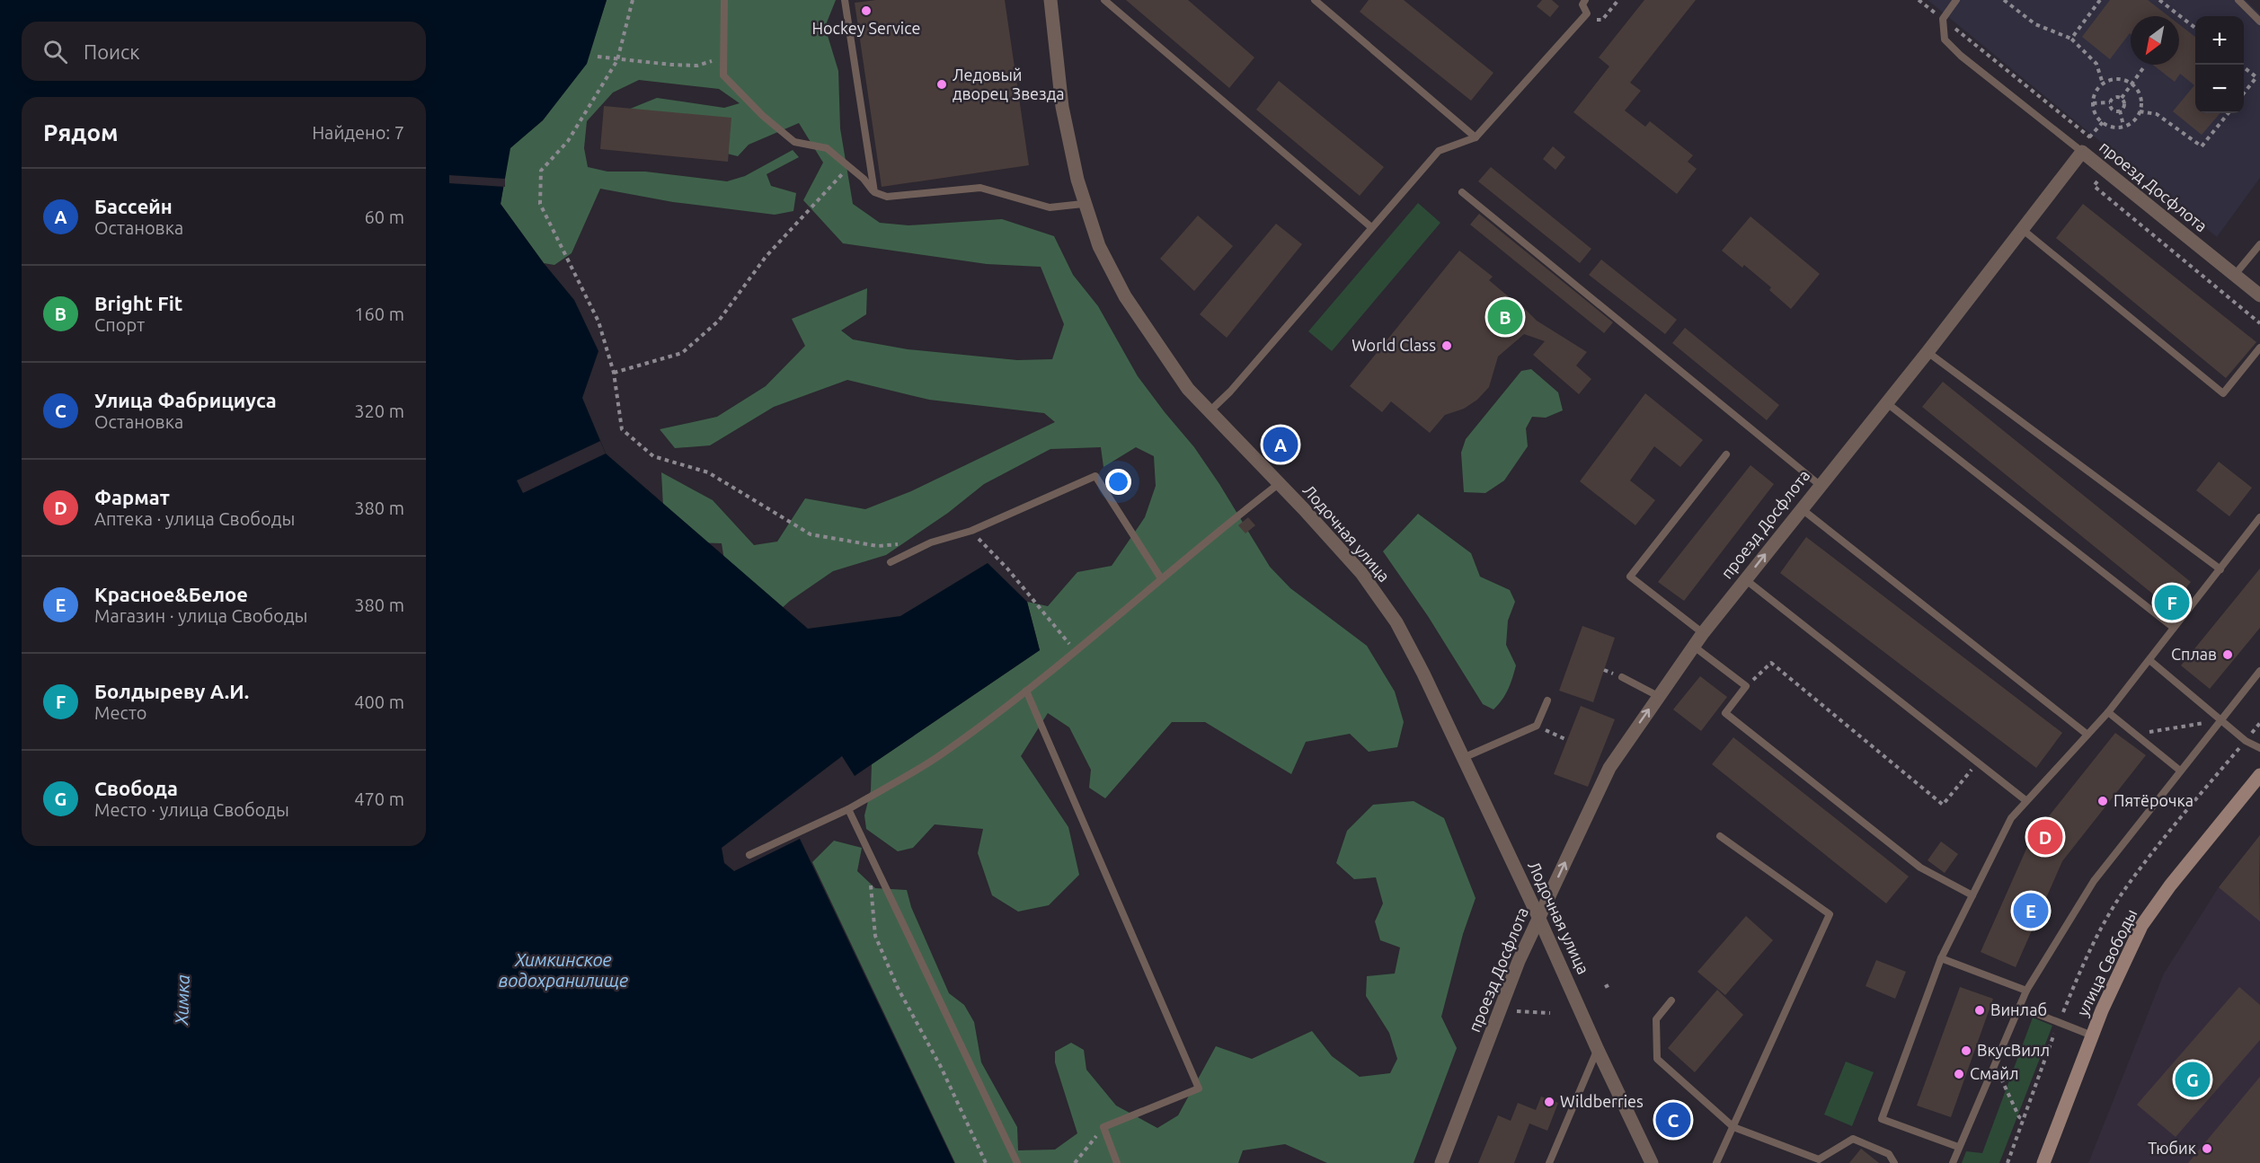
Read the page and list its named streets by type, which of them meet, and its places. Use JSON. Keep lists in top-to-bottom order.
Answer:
{
  "streets": {
    "main road": ["улица Свободы"],
    "street": ["проезд Досфлота", "Лодочная улица"]
  },
  "crossings": [
    ["проезд Досфлота", "Лодочная улица"]
  ],
  "water": ["Химкинское водохранилище", "Химка"],
  "places": [
    "Hockey Service",
    "Ледовый дворец Звезда",
    "World Class",
    "Сплав",
    "Пятёрочка",
    "Винлаб",
    "ВкусВилл",
    "Смайл",
    "Wildberries",
    "Тюбик"
  ],
  "north": "bottom left",
  "page": {
    "map_buttons": ["+", "−"],
    "search": "Поиск",
    "heading": ["Рядом", "Найдено: 7"],
    "list": [
      {
        "mark": "A",
        "name": "Бассейн",
        "note": "Остановка",
        "value": "60 m"
      },
      {
        "mark": "B",
        "name": "Bright Fit",
        "note": "Спорт",
        "value": "160 m"
      },
      {
        "mark": "C",
        "name": "Улица Фабрициуса",
        "note": "Остановка",
        "value": "320 m"
      },
      {
        "mark": "D",
        "name": "Фармат",
        "note": "Аптека · улица Свободы",
        "value": "380 m"
      },
      {
        "mark": "E",
        "name": "Красное&Белое",
        "note": "Магазин · улица Свободы",
        "value": "380 m"
      },
      {
        "mark": "F",
        "name": "Болдыреву А.И.",
        "note": "Место",
        "value": "400 m"
      },
      {
        "mark": "G",
        "name": "Свобода",
        "note": "Место · улица Свободы",
        "value": "470 m"
      }
    ],
    "pins": [
      "B",
      "A",
      "F",
      "D",
      "E",
      "G",
      "C"
    ]
  }
}
